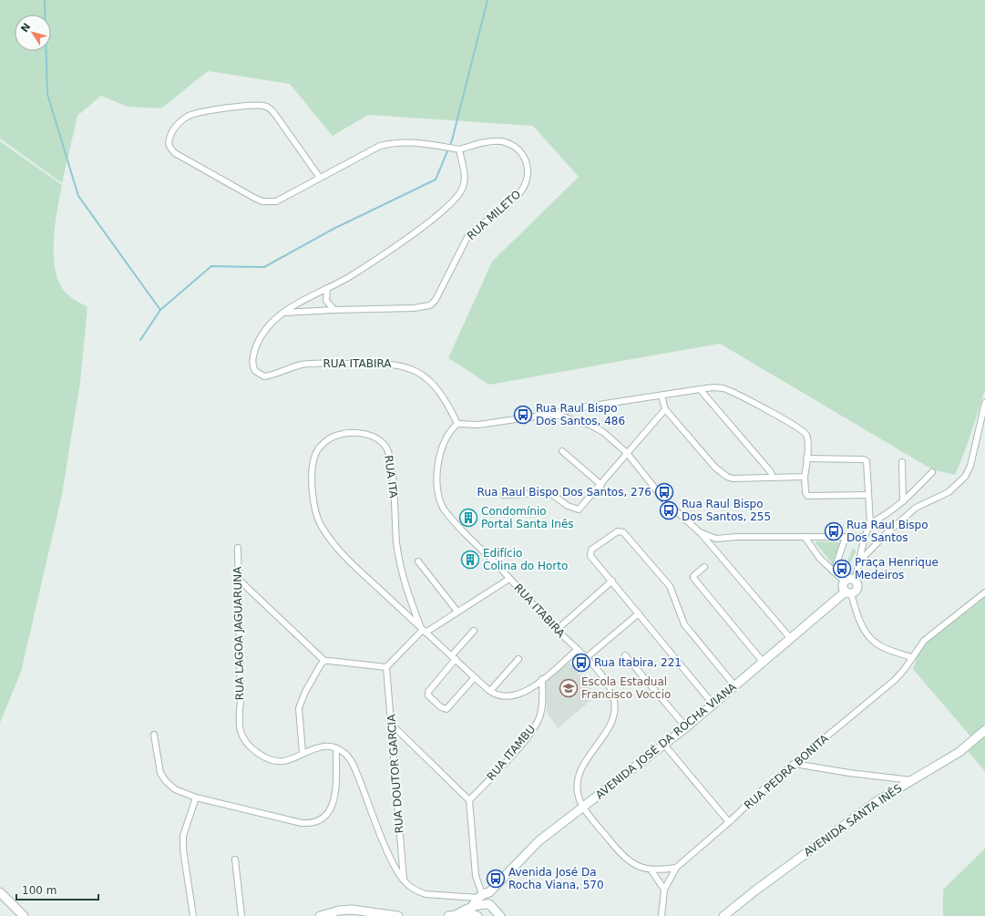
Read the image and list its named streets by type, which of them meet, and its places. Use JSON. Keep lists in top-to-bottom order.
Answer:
{
  "streets": {
    "street": [
      "RUA MILETO",
      "RUA ITABIRA",
      "RUA ITA",
      "RUA LAGOA JAGUARUNA",
      "AVENIDA JOSÉ DA ROCHA VIANA",
      "RUA ITAMBU",
      "RUA PEDRA BONITA",
      "RUA DOUTOR GARCIA",
      "AVENIDA SANTA INÊS"
    ]
  },
  "crossings": [
    ["RUA MILETO", "RUA ITABIRA"],
    ["RUA ITABIRA", "RUA ITA"],
    ["RUA ITABIRA", "AVENIDA JOSÉ DA ROCHA VIANA"],
    ["RUA ITA", "RUA ITAMBU"]
  ],
  "places": {
    "bus stop": [
      "Rua Raul Bispo Dos Santos, 486",
      "Rua Raul Bispo Dos Santos, 276",
      "Rua Raul Bispo Dos Santos, 255",
      "Rua Raul Bispo Dos Santos",
      "Praça Henrique Medeiros",
      "Rua Itabira, 221",
      "Avenida José Da Rocha Viana, 570"
    ],
    "building": ["Condomínio Portal Santa Inês", "Edifício Colina do Horto"],
    "school or university": ["Escola Estadual Francisco Voccio"]
  },
  "scale_bar": "100 m",
  "north": "top left"
}
